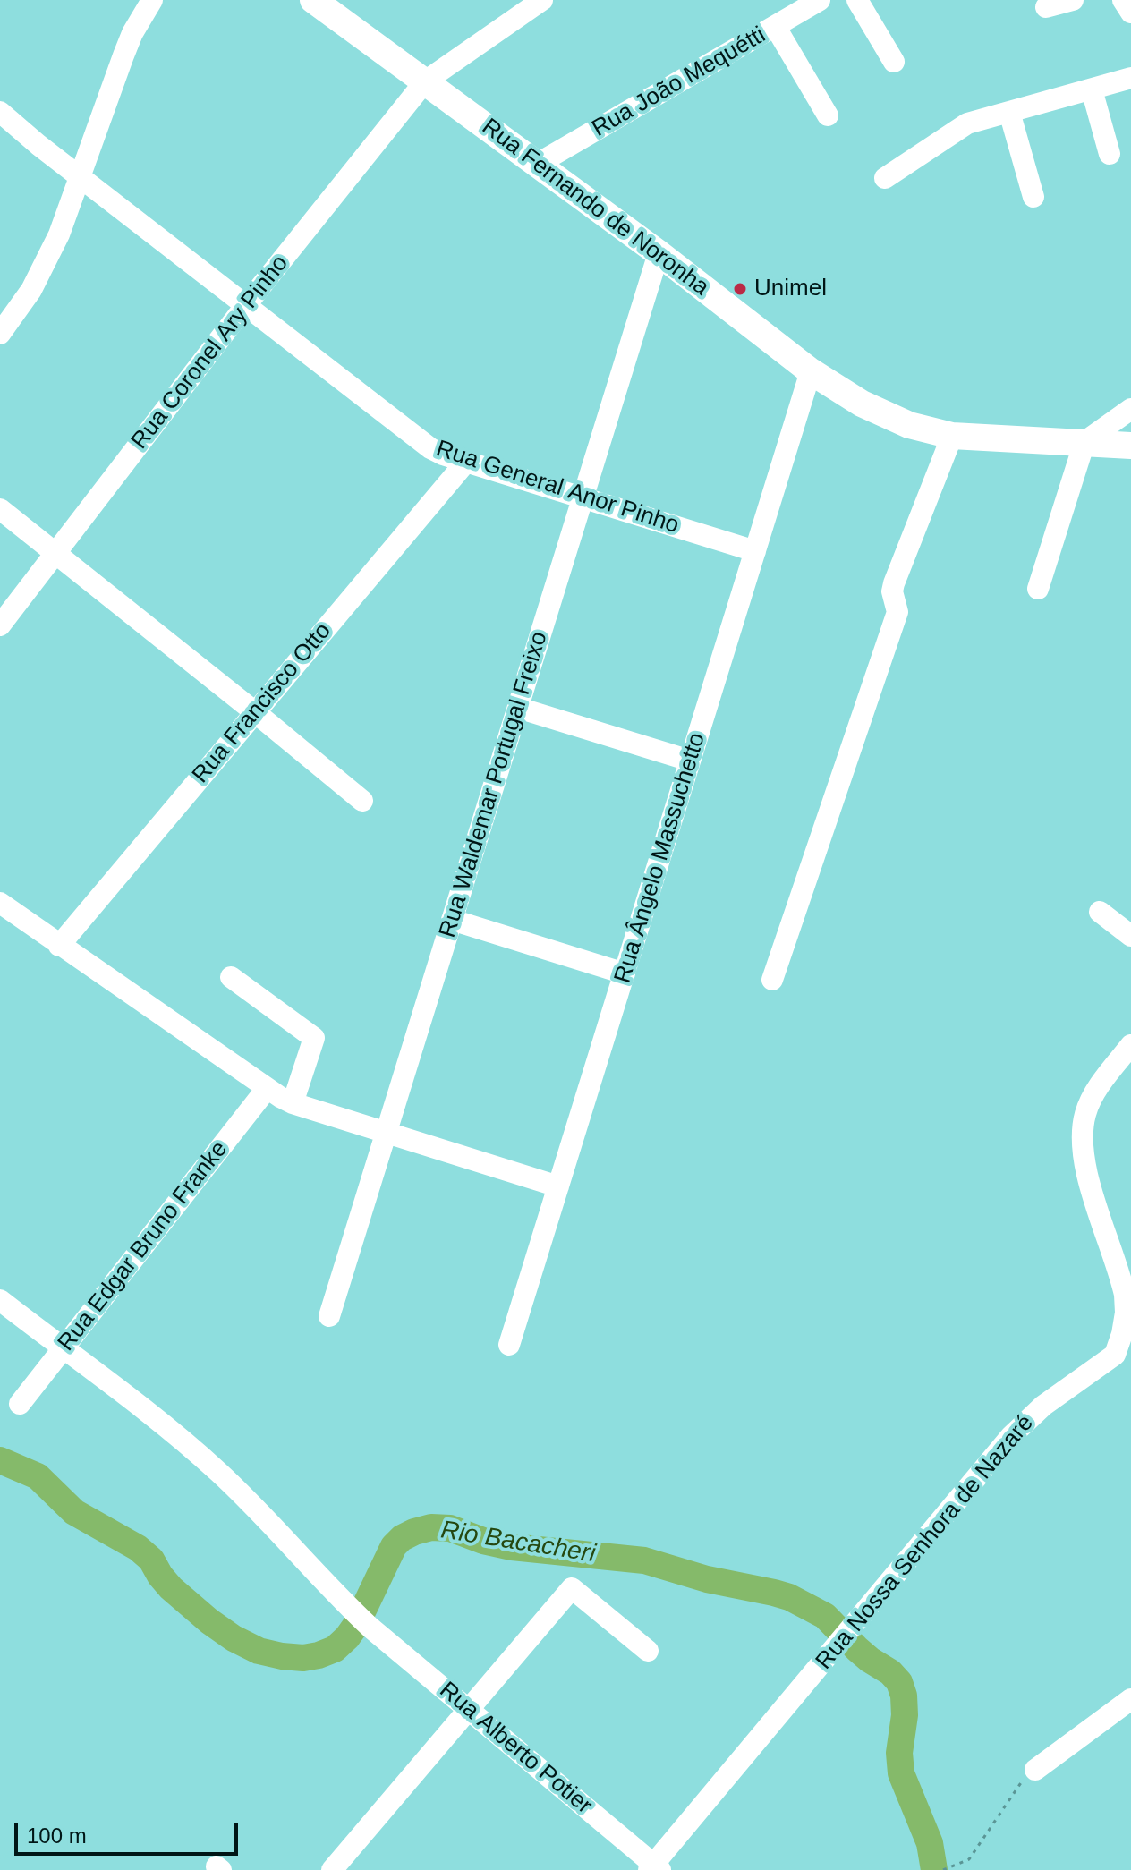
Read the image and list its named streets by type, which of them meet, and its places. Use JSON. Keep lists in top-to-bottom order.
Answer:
{
  "streets": {
    "main road": ["Rua Fernando de Noronha"],
    "street": [
      "Rua João Mequétti",
      "Rua Coronel Ary Pinho",
      "Rua General Anor Pinho",
      "Rua Francisco Otto",
      "Rua Waldemar Portugal Freixo",
      "Rua Ângelo Massuchetto",
      "Rua Edgar Bruno Franke",
      "Rua Nossa Senhora de Nazaré",
      "Rua Alberto Potier"
    ]
  },
  "crossings": [
    ["Rua João Mequétti", "Rua Fernando de Noronha"],
    ["Rua Fernando de Noronha", "Rua Coronel Ary Pinho"],
    ["Rua Fernando de Noronha", "Rua Waldemar Portugal Freixo"],
    ["Rua Fernando de Noronha", "Rua Ângelo Massuchetto"],
    ["Rua Coronel Ary Pinho", "Rua General Anor Pinho"],
    ["Rua General Anor Pinho", "Rua Francisco Otto"],
    ["Rua General Anor Pinho", "Rua Waldemar Portugal Freixo"],
    ["Rua General Anor Pinho", "Rua Ângelo Massuchetto"],
    ["Rua Edgar Bruno Franke", "Rua Alberto Potier"],
    ["Rua Nossa Senhora de Nazaré", "Rua Alberto Potier"]
  ],
  "water": ["Rio Bacacheri"],
  "places": ["Unimel"],
  "scale_bar": "100 m"
}
